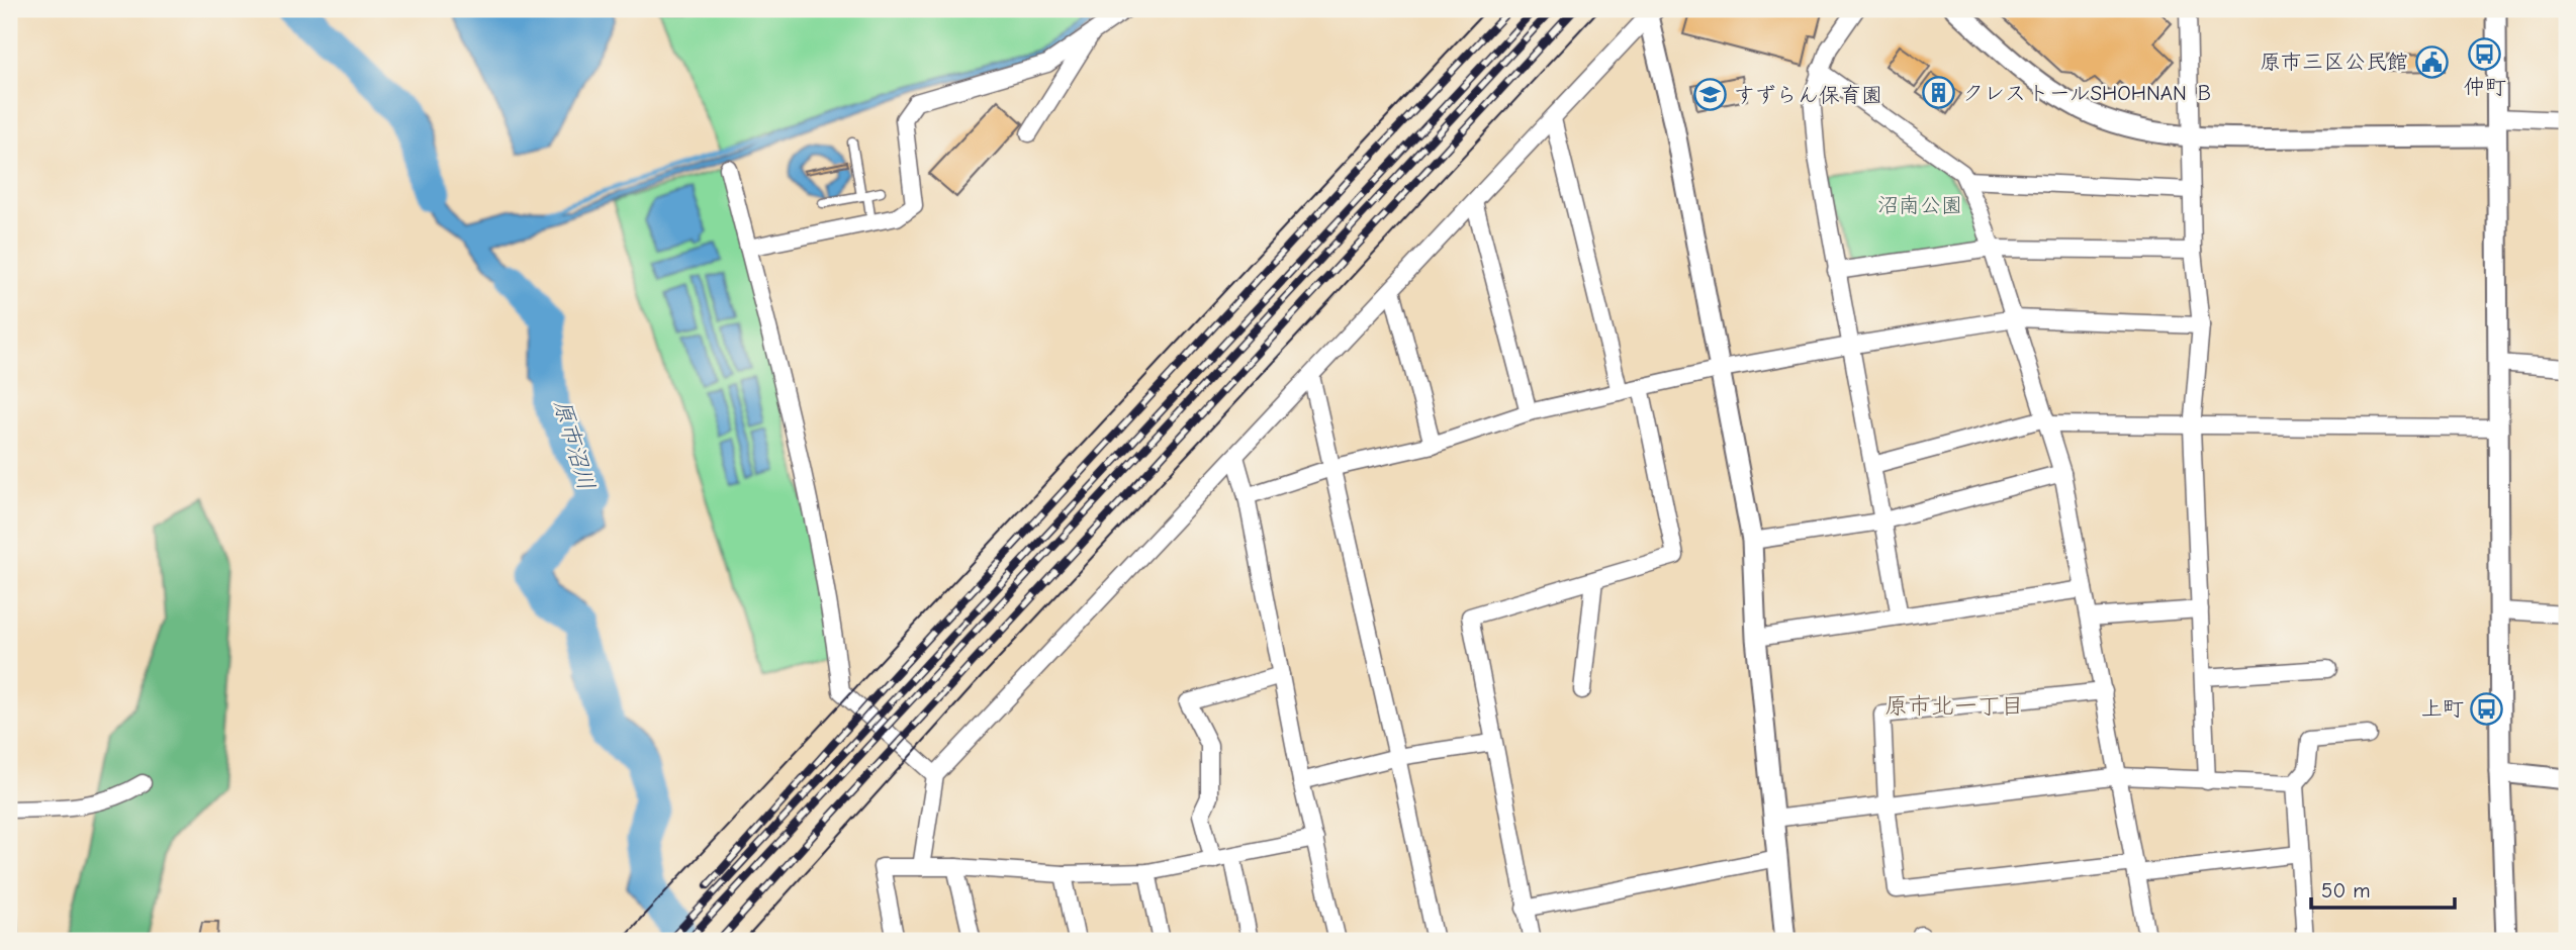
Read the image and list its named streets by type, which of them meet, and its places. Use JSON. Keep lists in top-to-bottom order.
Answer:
{
  "districts": ["原市北一丁目"],
  "water": ["原市沼川"],
  "parks": ["沼南公園"],
  "places": {
    "bus stop": ["仲町", "上町"],
    "public building": ["原市三区公民館"],
    "building": ["クレストールSHOHNAN Ｂ"],
    "school or university": ["すずらん保育園"]
  },
  "scale_bar": "50 m"
}
